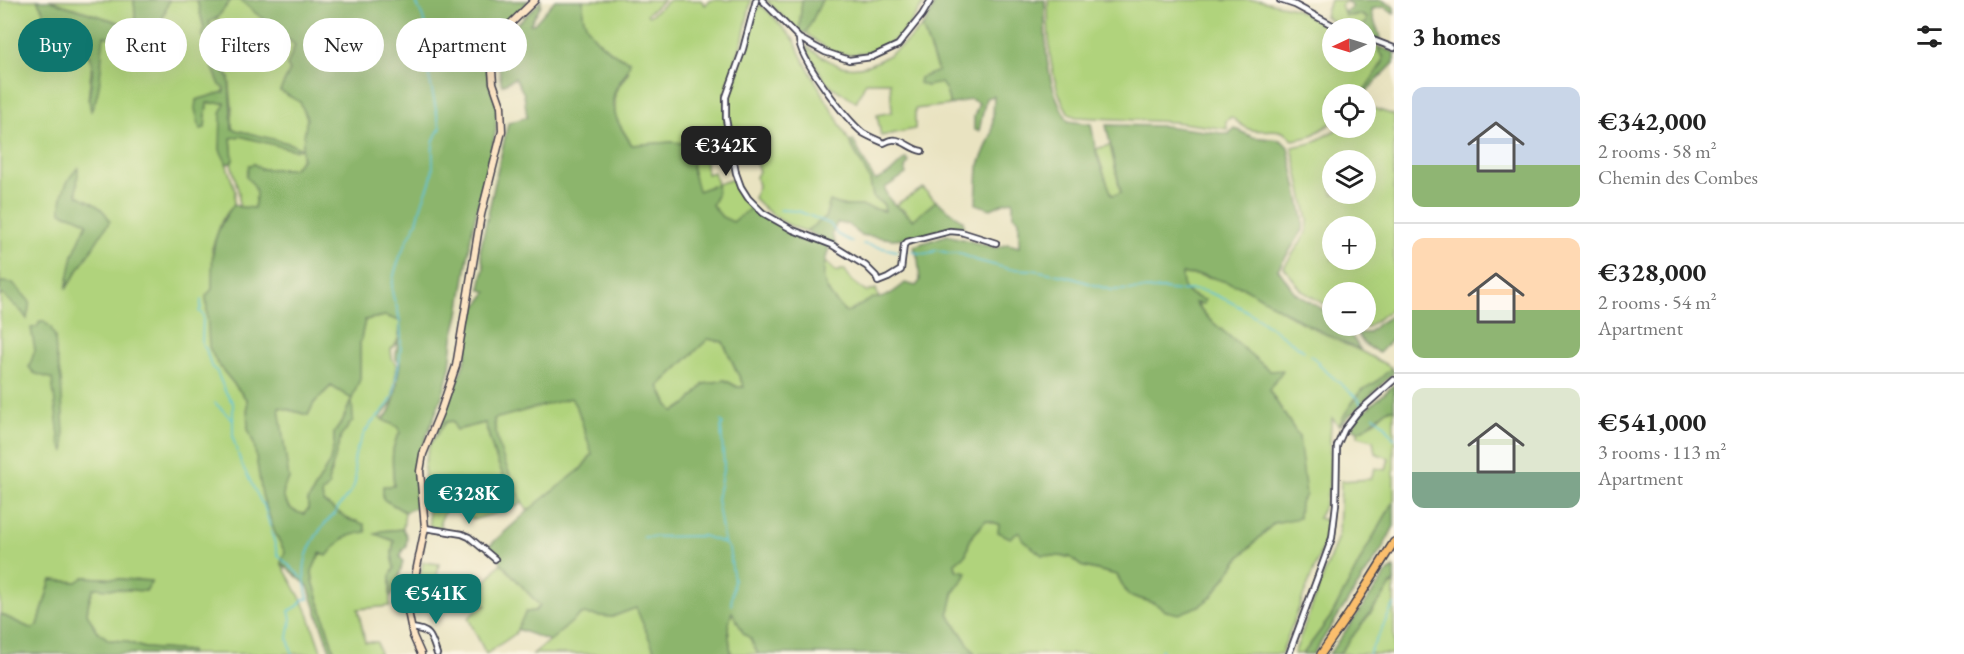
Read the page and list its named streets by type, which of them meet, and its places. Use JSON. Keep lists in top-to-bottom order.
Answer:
{
  "north": "left",
  "page": {
    "heading": "3 homes",
    "map_buttons": ["+", "−"],
    "chip": [
      "Buy",
      "Rent",
      "Filters",
      "New",
      "Apartment"
    ],
    "list": [
      {
        "name": "€342,000",
        "note": "2 rooms · 58 m² · Chemin des Combes"
      },
      {
        "name": "€328,000",
        "note": "2 rooms · 54 m² · Apartment"
      },
      {
        "name": "€541,000",
        "note": "3 rooms · 113 m² · Apartment"
      }
    ],
    "price": ["€342K", "€328K", "€541K"]
  }
}
